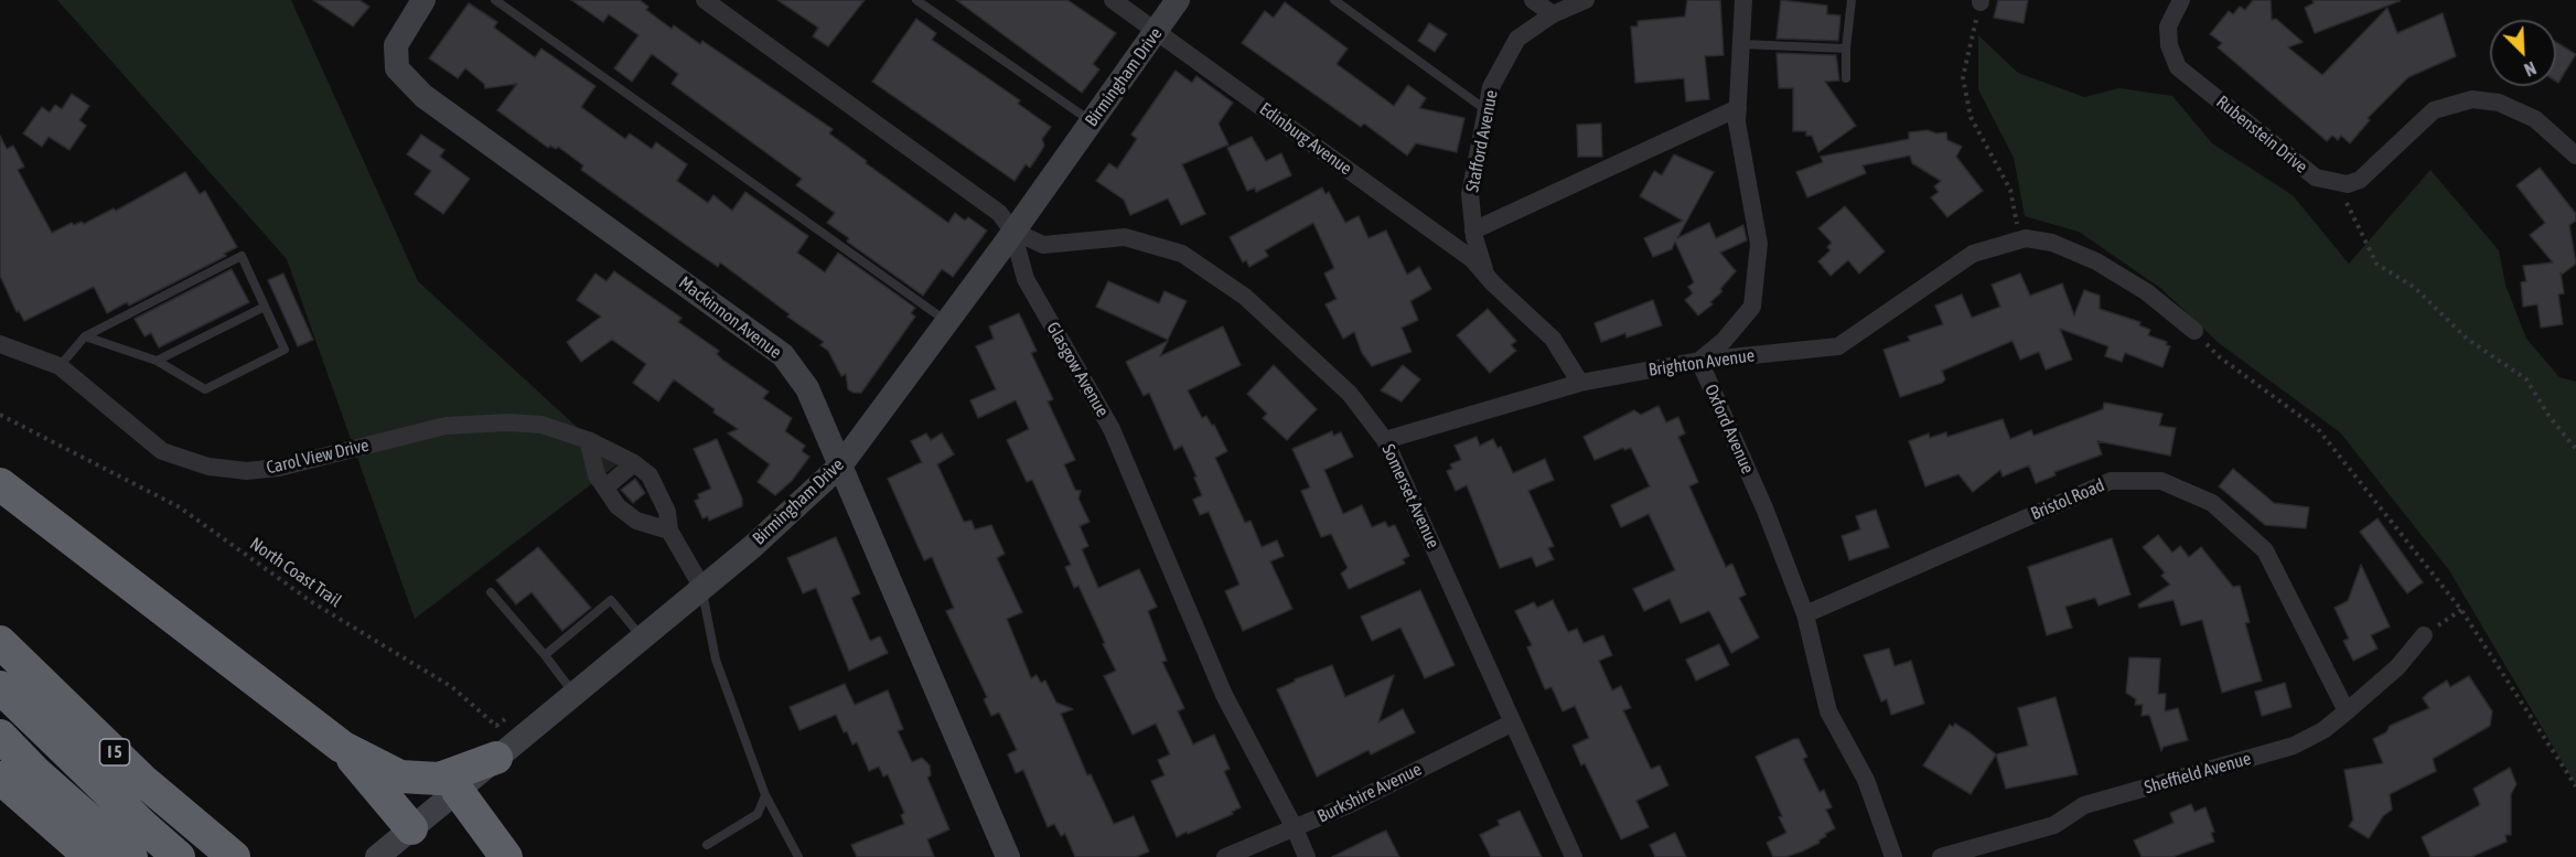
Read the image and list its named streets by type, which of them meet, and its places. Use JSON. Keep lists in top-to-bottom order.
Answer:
{
  "streets": {
    "highway": ["I 5"],
    "main road": ["Birmingham Drive", "Mackinnon Avenue"],
    "street": [
      "Rubenstein Drive",
      "Edinburg Avenue",
      "Stafford Avenue",
      "Brighton Avenue",
      "Glasgow Avenue",
      "Oxford Avenue",
      "Carol View Drive",
      "Somerset Avenue",
      "Bristol Road",
      "Sheffield Avenue",
      "Burkshire Avenue"
    ],
    "path": ["North Coast Trail"]
  },
  "crossings": [
    ["Birmingham Drive", "Edinburg Avenue"],
    ["Birmingham Drive", "Mackinnon Avenue"],
    ["Birmingham Drive", "Glasgow Avenue"],
    ["Birmingham Drive", "Carol View Drive"],
    ["Birmingham Drive", "Somerset Avenue"],
    ["Edinburg Avenue", "Stafford Avenue"],
    ["Edinburg Avenue", "Brighton Avenue"],
    ["Brighton Avenue", "Oxford Avenue"],
    ["Brighton Avenue", "Somerset Avenue"],
    ["Glasgow Avenue", "Somerset Avenue"],
    ["Glasgow Avenue", "Burkshire Avenue"],
    ["Oxford Avenue", "Bristol Road"],
    ["Somerset Avenue", "Burkshire Avenue"],
    ["Bristol Road", "Sheffield Avenue"]
  ],
  "north": "bottom right"
}
